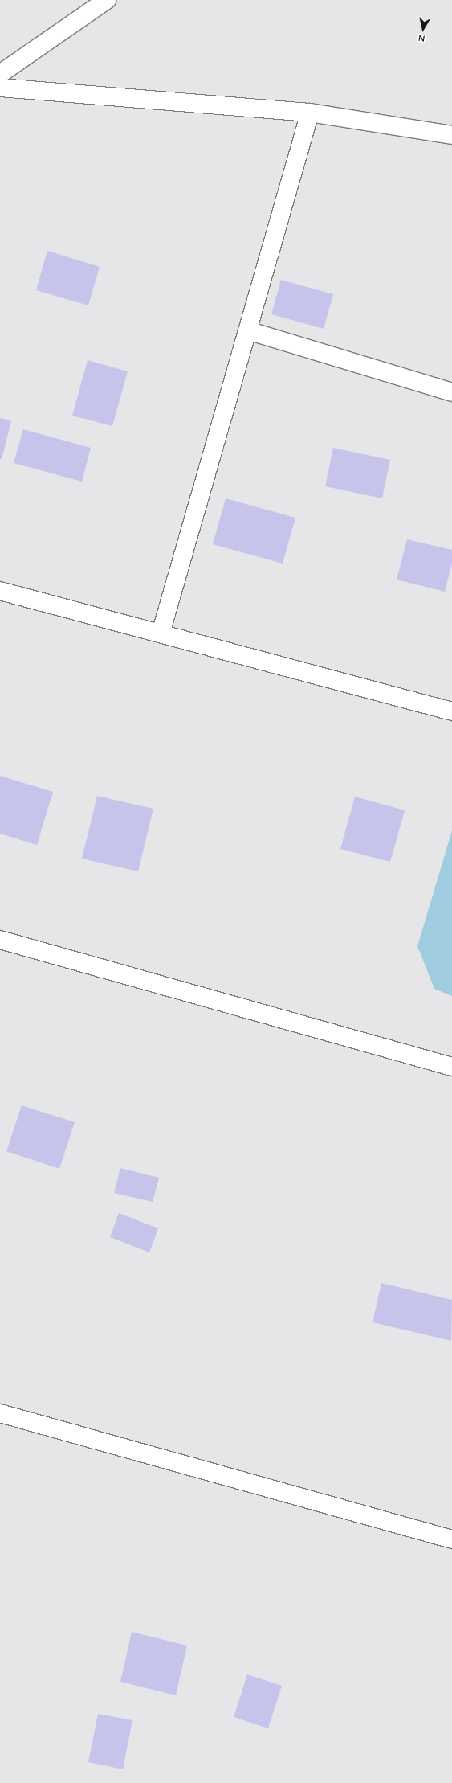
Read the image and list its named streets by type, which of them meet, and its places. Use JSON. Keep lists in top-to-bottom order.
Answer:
{
  "north": "bottom"
}
